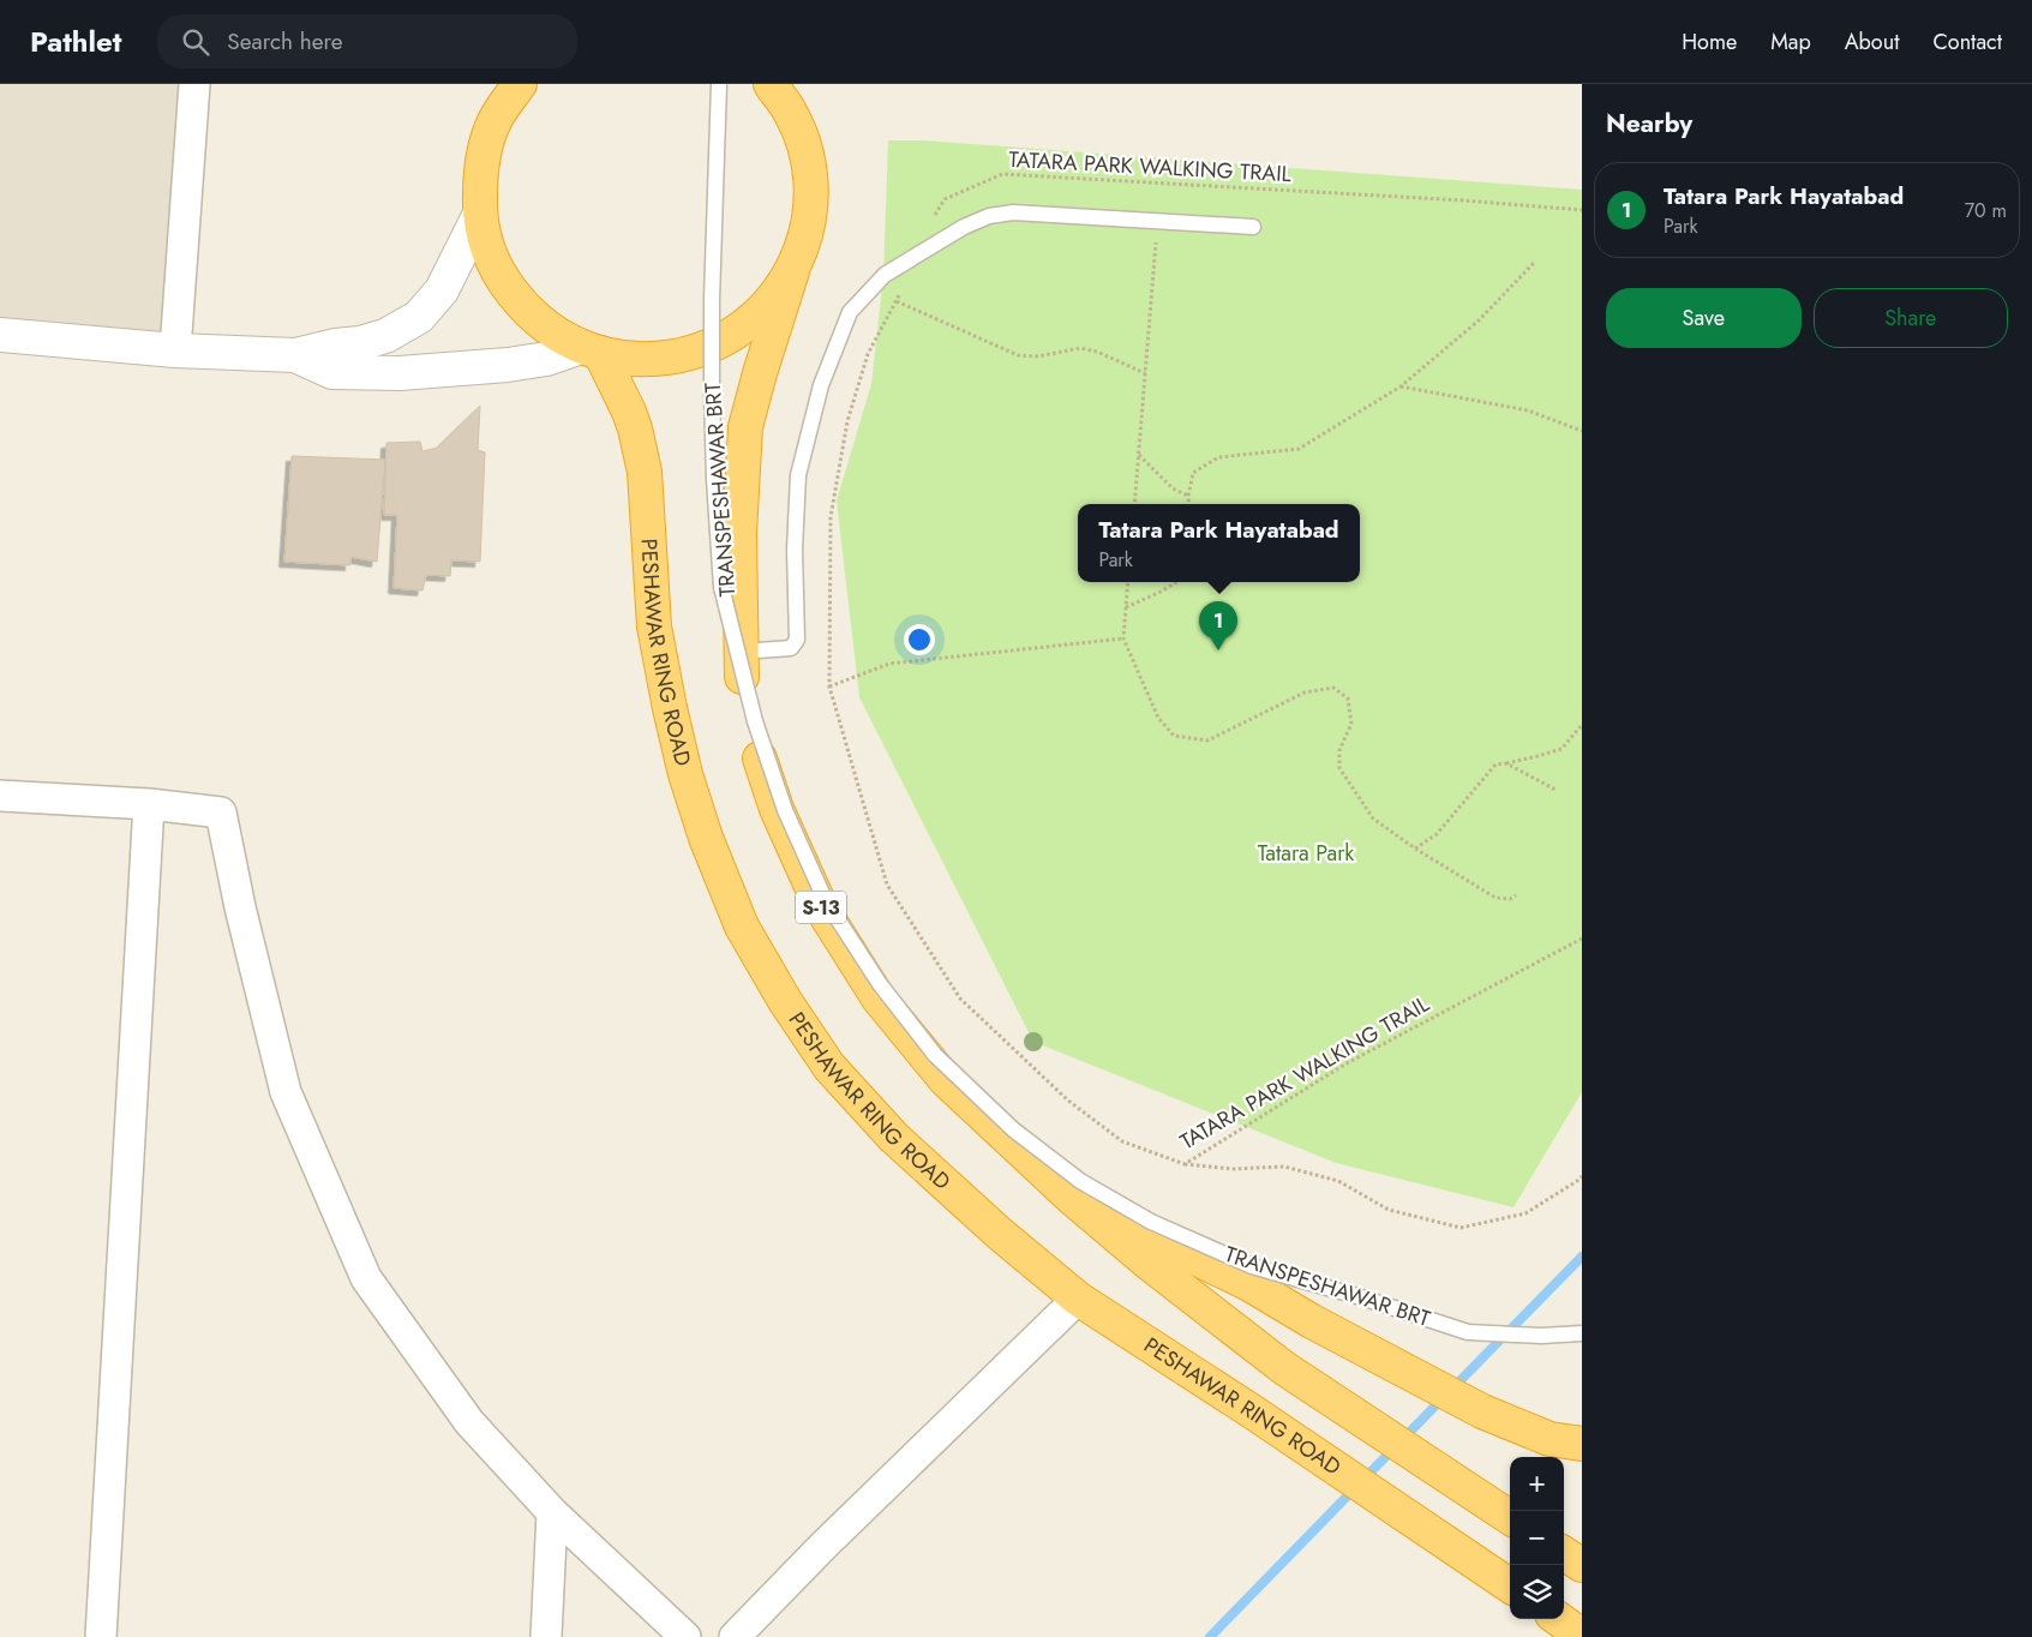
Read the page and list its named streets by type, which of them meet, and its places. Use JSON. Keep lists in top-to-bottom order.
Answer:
{
  "streets": {
    "highway": ["PESHAWAR RING ROAD", "S-13"],
    "lane": ["TRANSPESHAWAR BRT"],
    "path": ["TATARA PARK WALKING TRAIL"]
  },
  "parks": ["Tatara Park"],
  "page": {
    "header": "Pathlet",
    "search": "Search here",
    "nav": [
      "Home",
      "Map",
      "About",
      "Contact"
    ],
    "heading": "Nearby",
    "list": [
      {
        "mark": "1",
        "name": "Tatara Park Hayatabad",
        "note": "Park",
        "value": "70 m"
      }
    ],
    "buttons": ["Save", "Share"],
    "popup": ["Tatara Park Hayatabad", "Park"],
    "pins": "1",
    "map_buttons": ["+", "−"]
  }
}
